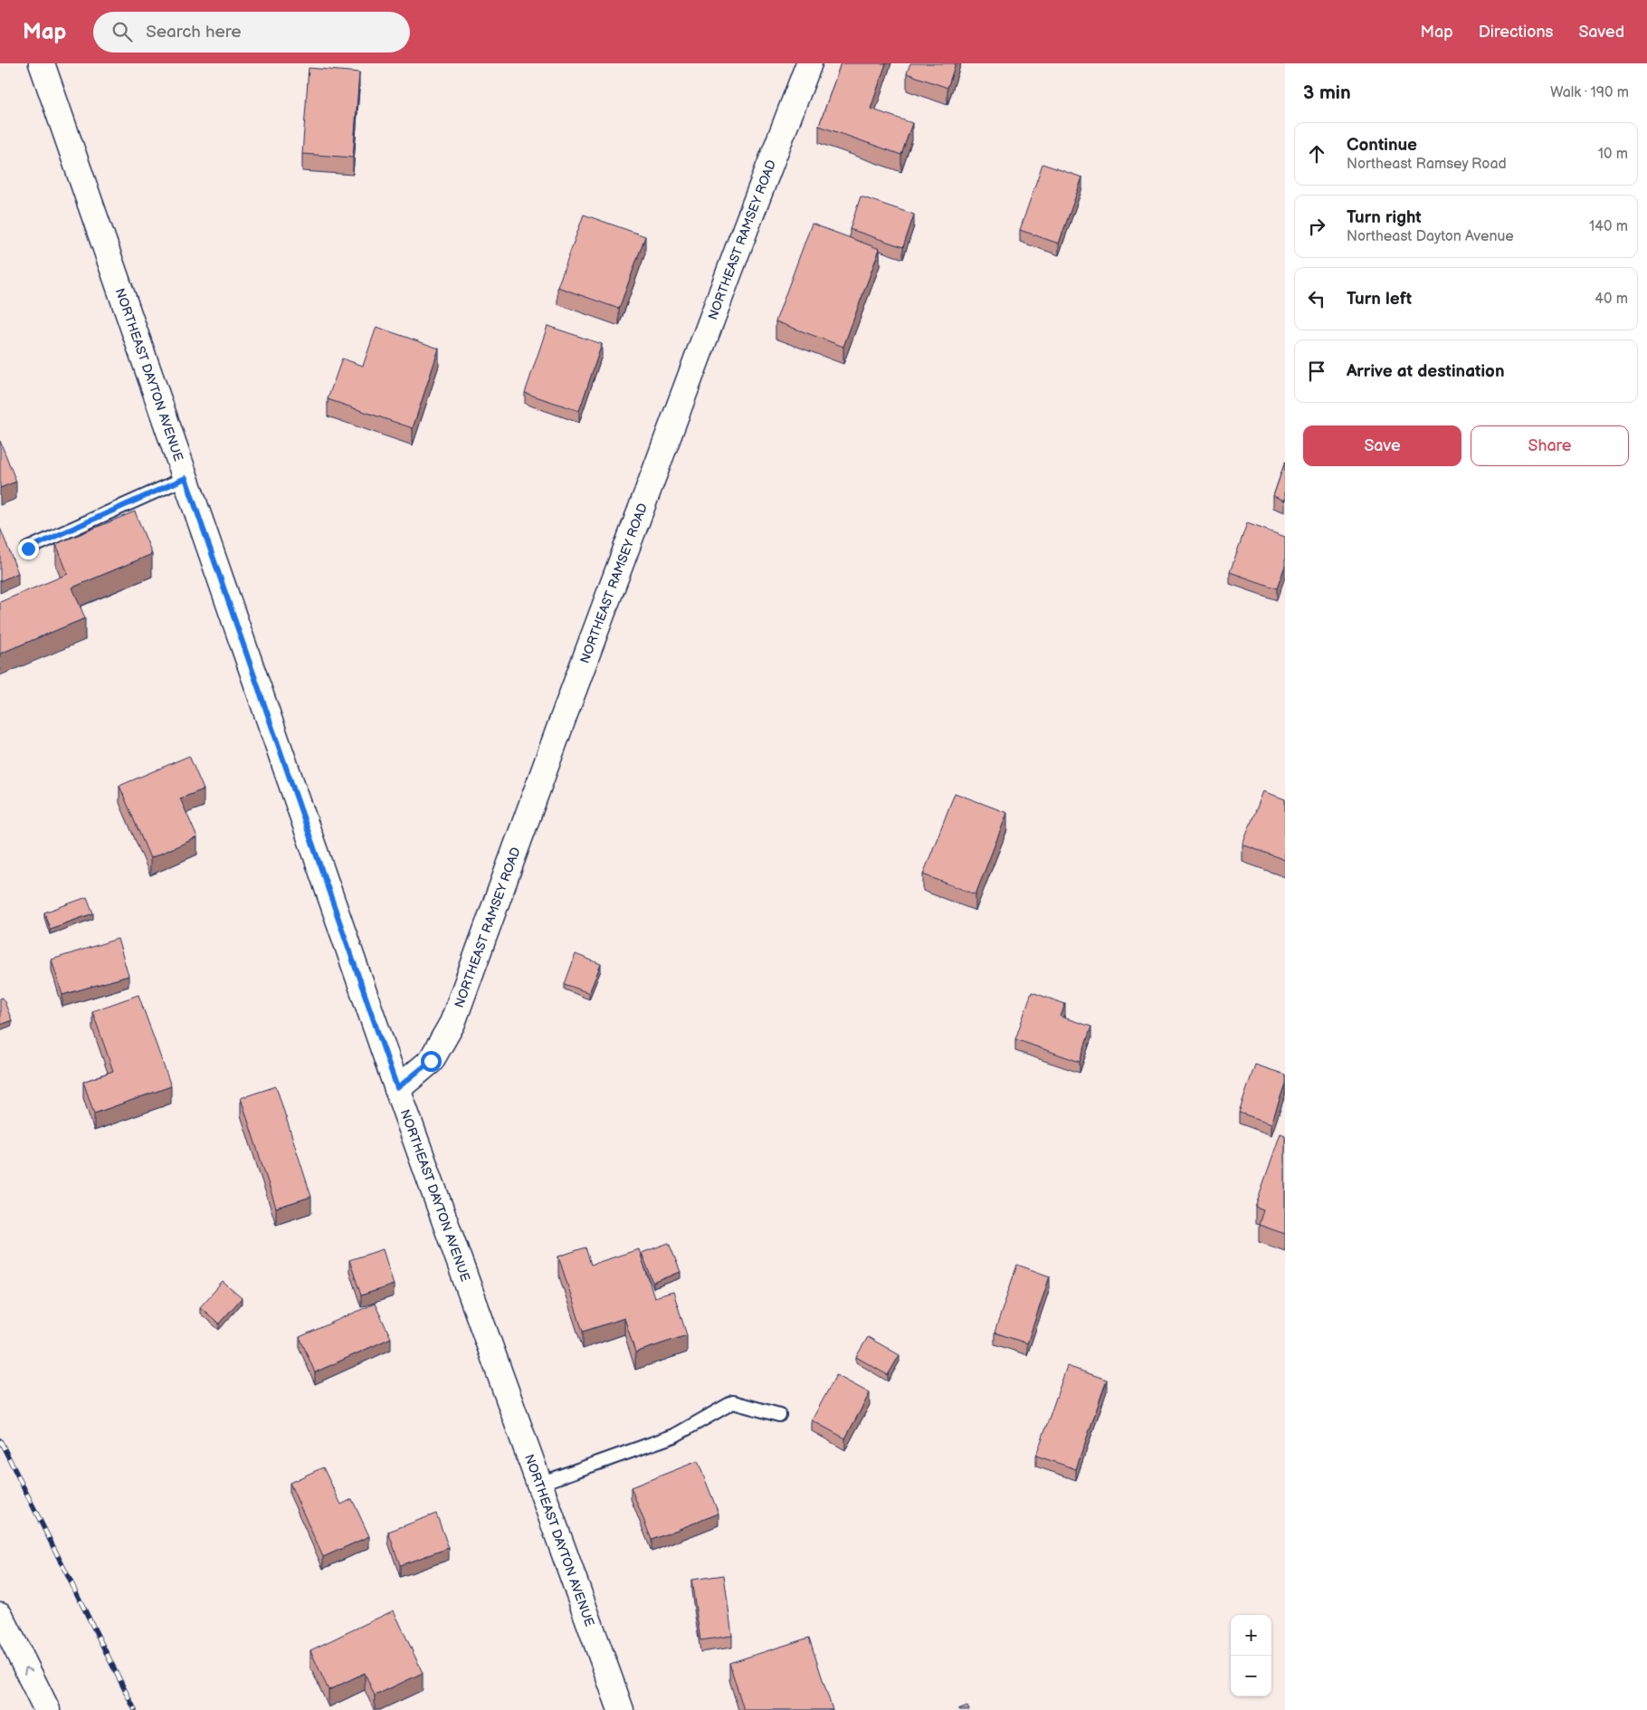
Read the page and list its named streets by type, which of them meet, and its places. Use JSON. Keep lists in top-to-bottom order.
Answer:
{
  "streets": {
    "street": ["NORTHEAST RAMSEY ROAD", "NORTHEAST DAYTON AVENUE"]
  },
  "crossings": [
    ["NORTHEAST RAMSEY ROAD", "NORTHEAST DAYTON AVENUE"]
  ],
  "page": {
    "header": "Map",
    "search": "Search here",
    "nav": ["Map", "Directions", "Saved"],
    "heading": ["3 min", "Walk · 190 m"],
    "list": [
      ["Continue", "Northeast Ramsey Road", "10 m"],
      ["Turn right", "Northeast Dayton Avenue", "140 m"],
      ["Turn left", "40 m"],
      "Arrive at destination"
    ],
    "buttons": ["Save", "Share"],
    "map_buttons": ["+", "−"]
  }
}
